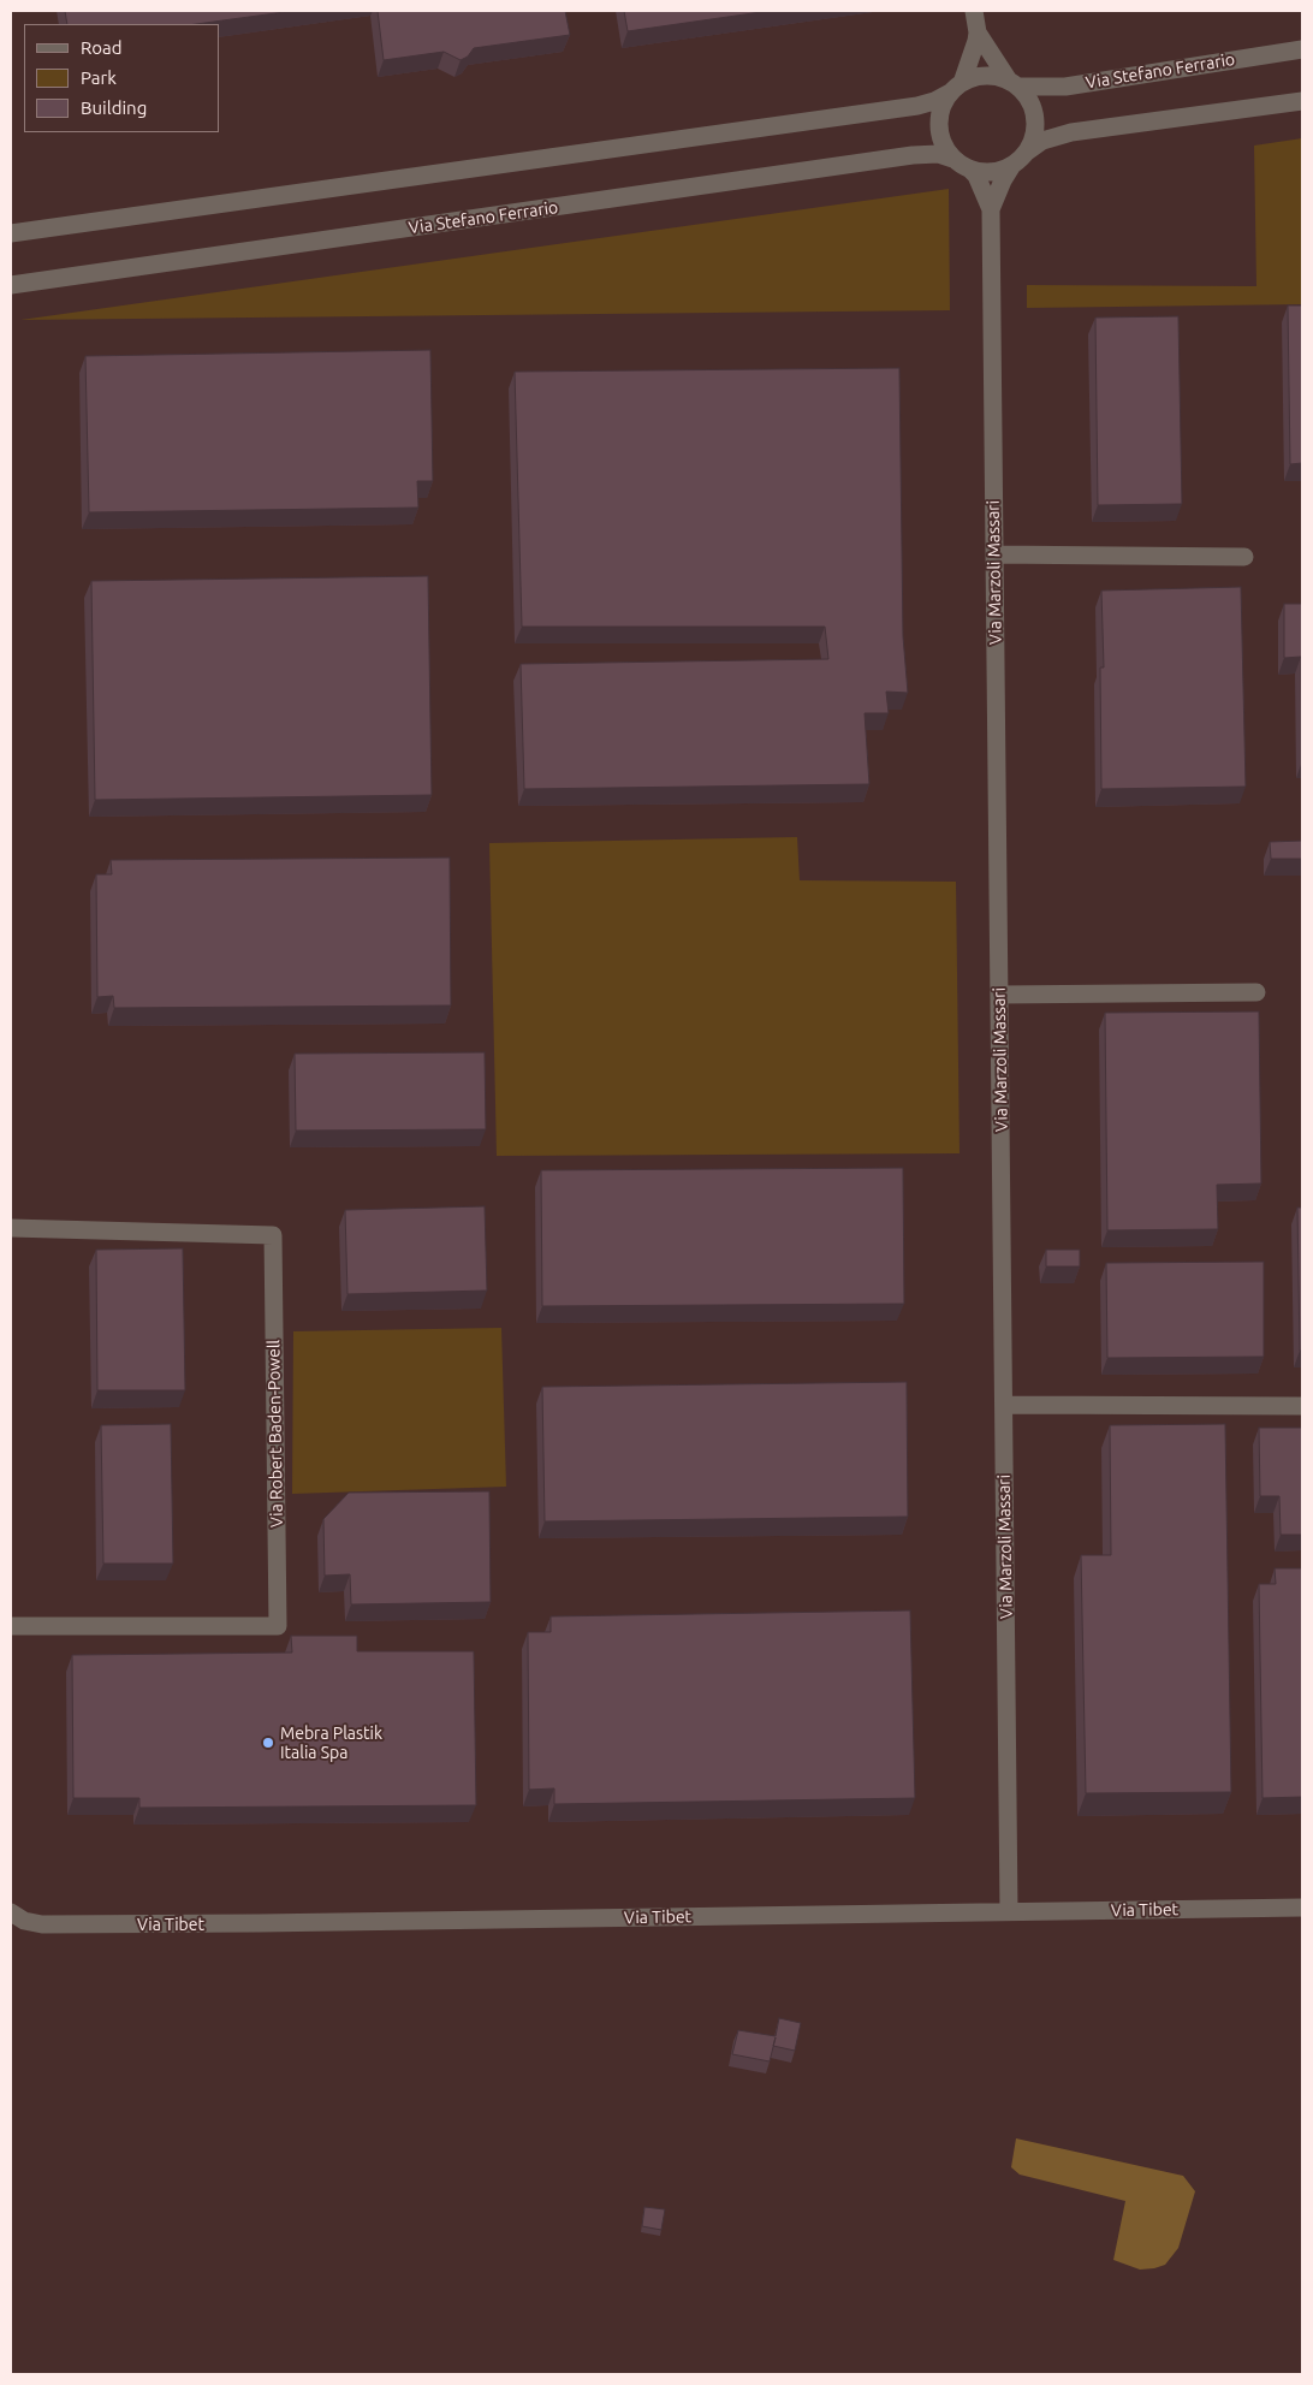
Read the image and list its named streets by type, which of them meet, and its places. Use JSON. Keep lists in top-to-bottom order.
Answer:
{
  "streets": {
    "street": [
      "Via Stefano Ferrario",
      "Via Marzoli Massari",
      "Via Robert Baden-Powell",
      "Via Tibet"
    ]
  },
  "crossings": [
    ["Via Stefano Ferrario", "Via Marzoli Massari"],
    ["Via Marzoli Massari", "Via Tibet"]
  ],
  "places": ["Mebra Plastik Italia Spa"],
  "legend": ["Road", "Park", "Building"]
}
